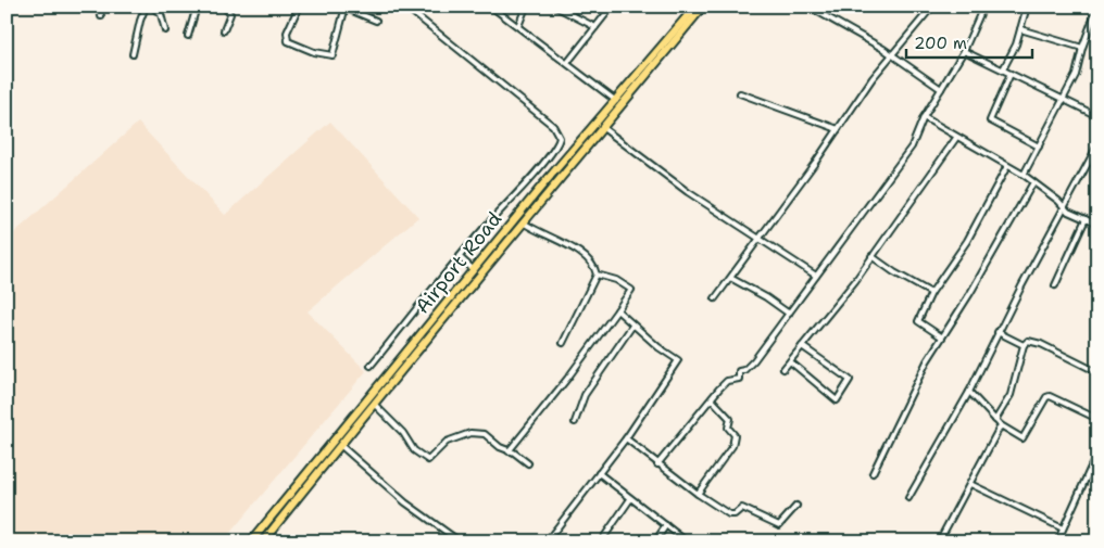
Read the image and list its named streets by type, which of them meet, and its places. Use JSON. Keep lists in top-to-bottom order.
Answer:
{
  "streets": {
    "highway": ["Airport Road"]
  },
  "scale_bar": "200 m"
}
